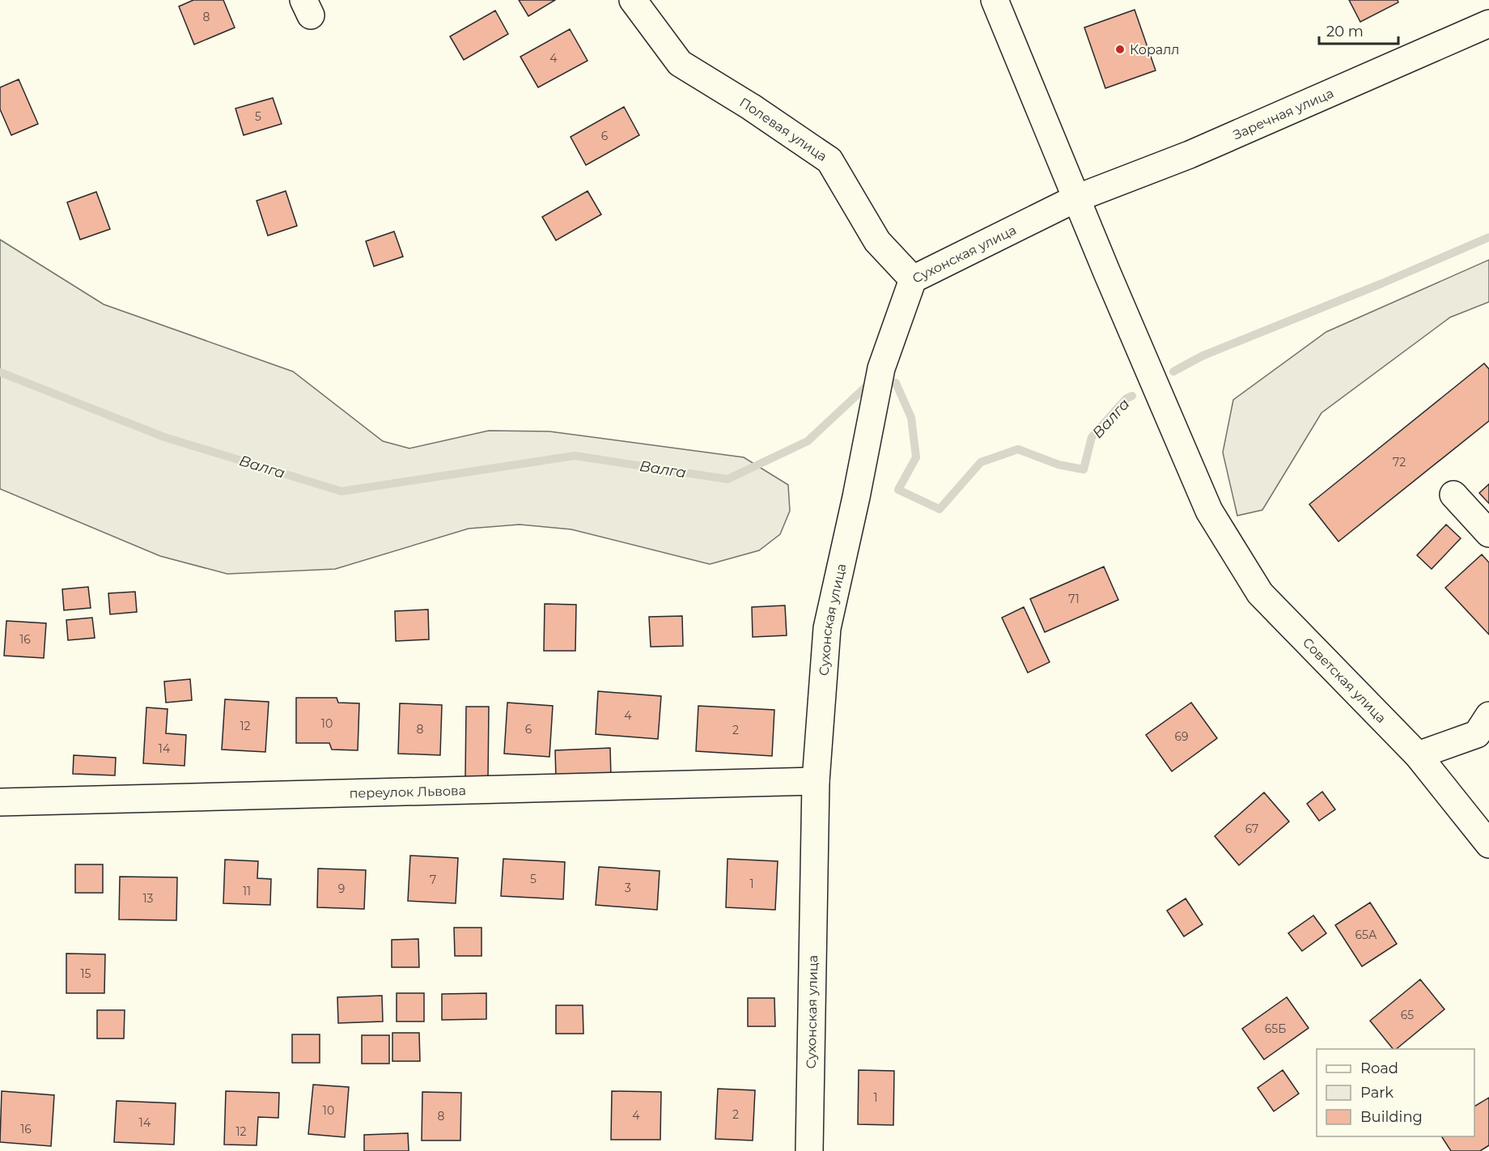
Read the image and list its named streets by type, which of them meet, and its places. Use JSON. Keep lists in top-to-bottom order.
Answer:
{
  "streets": {
    "street": [
      "Заречная улица",
      "Полевая улица",
      "Сухонская улица",
      "Советская улица",
      "переулок Львова"
    ]
  },
  "crossings": [
    ["Заречная улица", "Сухонская улица"],
    ["Заречная улица", "Советская улица"],
    ["Полевая улица", "Сухонская улица"],
    ["Сухонская улица", "Советская улица"],
    ["Сухонская улица", "переулок Львова"]
  ],
  "water": ["Валга"],
  "places": ["Коралл"],
  "house_numbers": [
    "8",
    "4",
    "5",
    "6",
    "72",
    "71",
    "16",
    "4",
    "10",
    "12",
    "8",
    "6",
    "2",
    "69",
    "14",
    "67",
    "5",
    "7",
    "1",
    "3",
    "9",
    "11",
    "13",
    "65А",
    "15",
    "65",
    "65Б",
    "1",
    "10",
    "2",
    "4",
    "8",
    "14",
    "16",
    "12"
  ],
  "legend": ["Road", "Park", "Building"],
  "scale_bar": "20 m"
}
